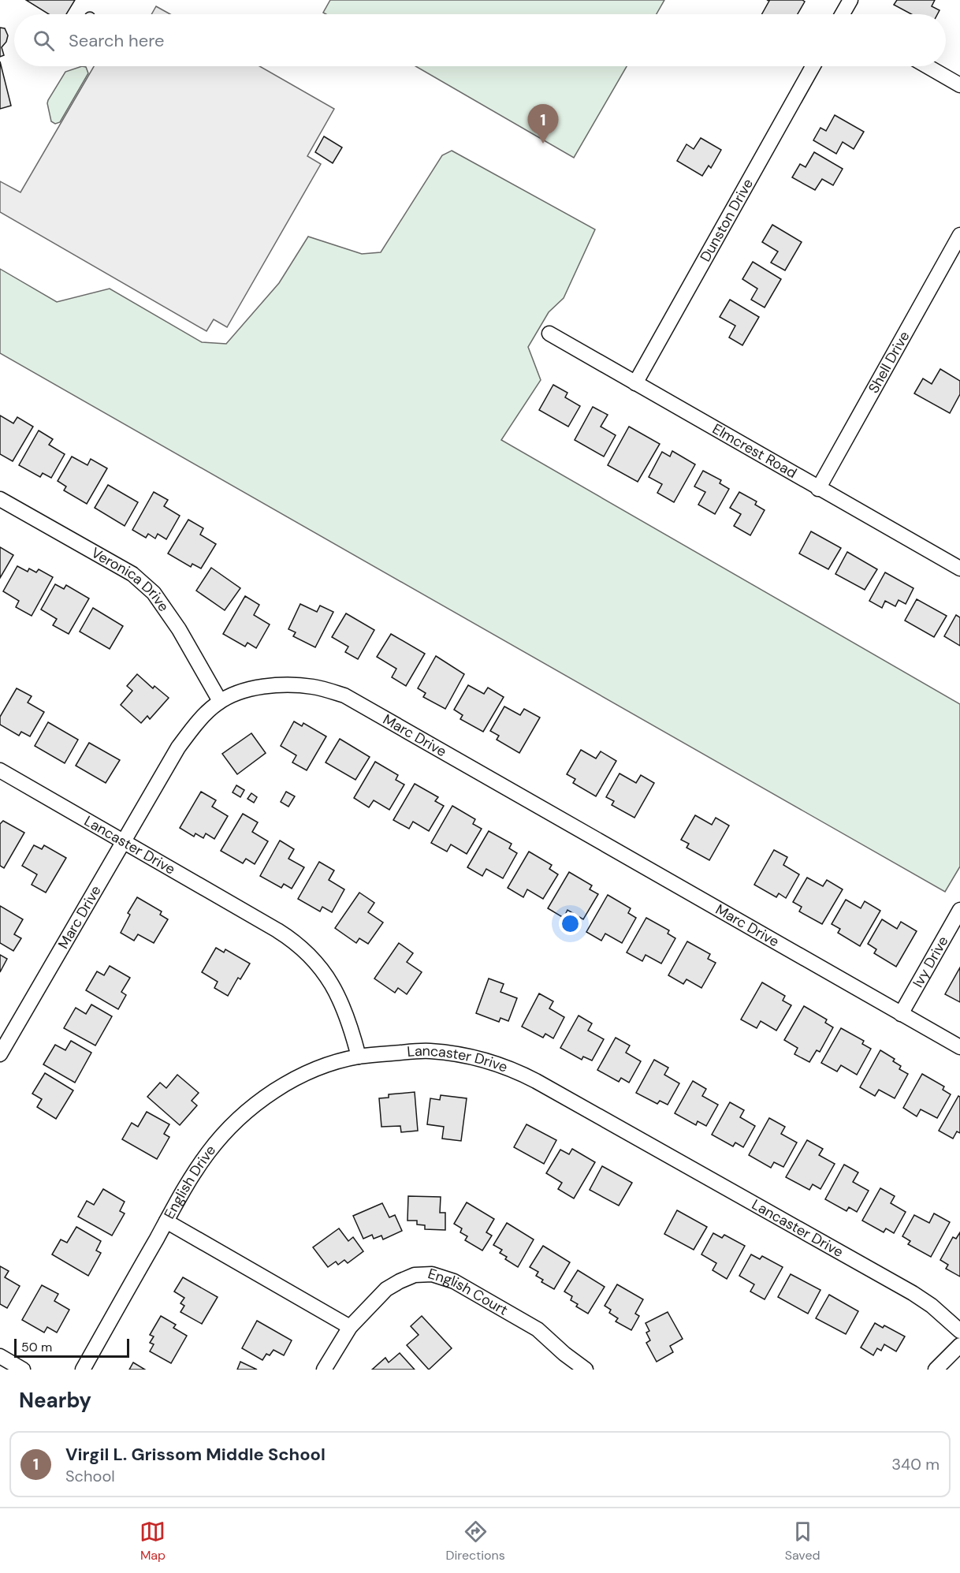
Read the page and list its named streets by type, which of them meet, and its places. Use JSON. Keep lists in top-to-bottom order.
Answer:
{
  "streets": {
    "street": [
      "Dunston Drive",
      "Shell Drive",
      "Elmcrest Road",
      "Veronica Drive",
      "Marc Drive",
      "Lancaster Drive",
      "Ivy Drive",
      "English Drive",
      "English Court"
    ]
  },
  "crossings": [
    ["Dunston Drive", "Elmcrest Road"],
    ["Shell Drive", "Elmcrest Road"],
    ["Veronica Drive", "Marc Drive"],
    ["Marc Drive", "Lancaster Drive"],
    ["Marc Drive", "Ivy Drive"],
    ["Lancaster Drive", "English Drive"]
  ],
  "scale_bar": "50 m",
  "page": {
    "search": "Search here",
    "pins": "1",
    "scale": "50 m",
    "heading": "Nearby",
    "list": [
      {
        "mark": "1",
        "name": "Virgil L. Grissom Middle School",
        "note": "School",
        "value": "340 m"
      }
    ],
    "nav": ["Map", "Directions", "Saved"]
  }
}
